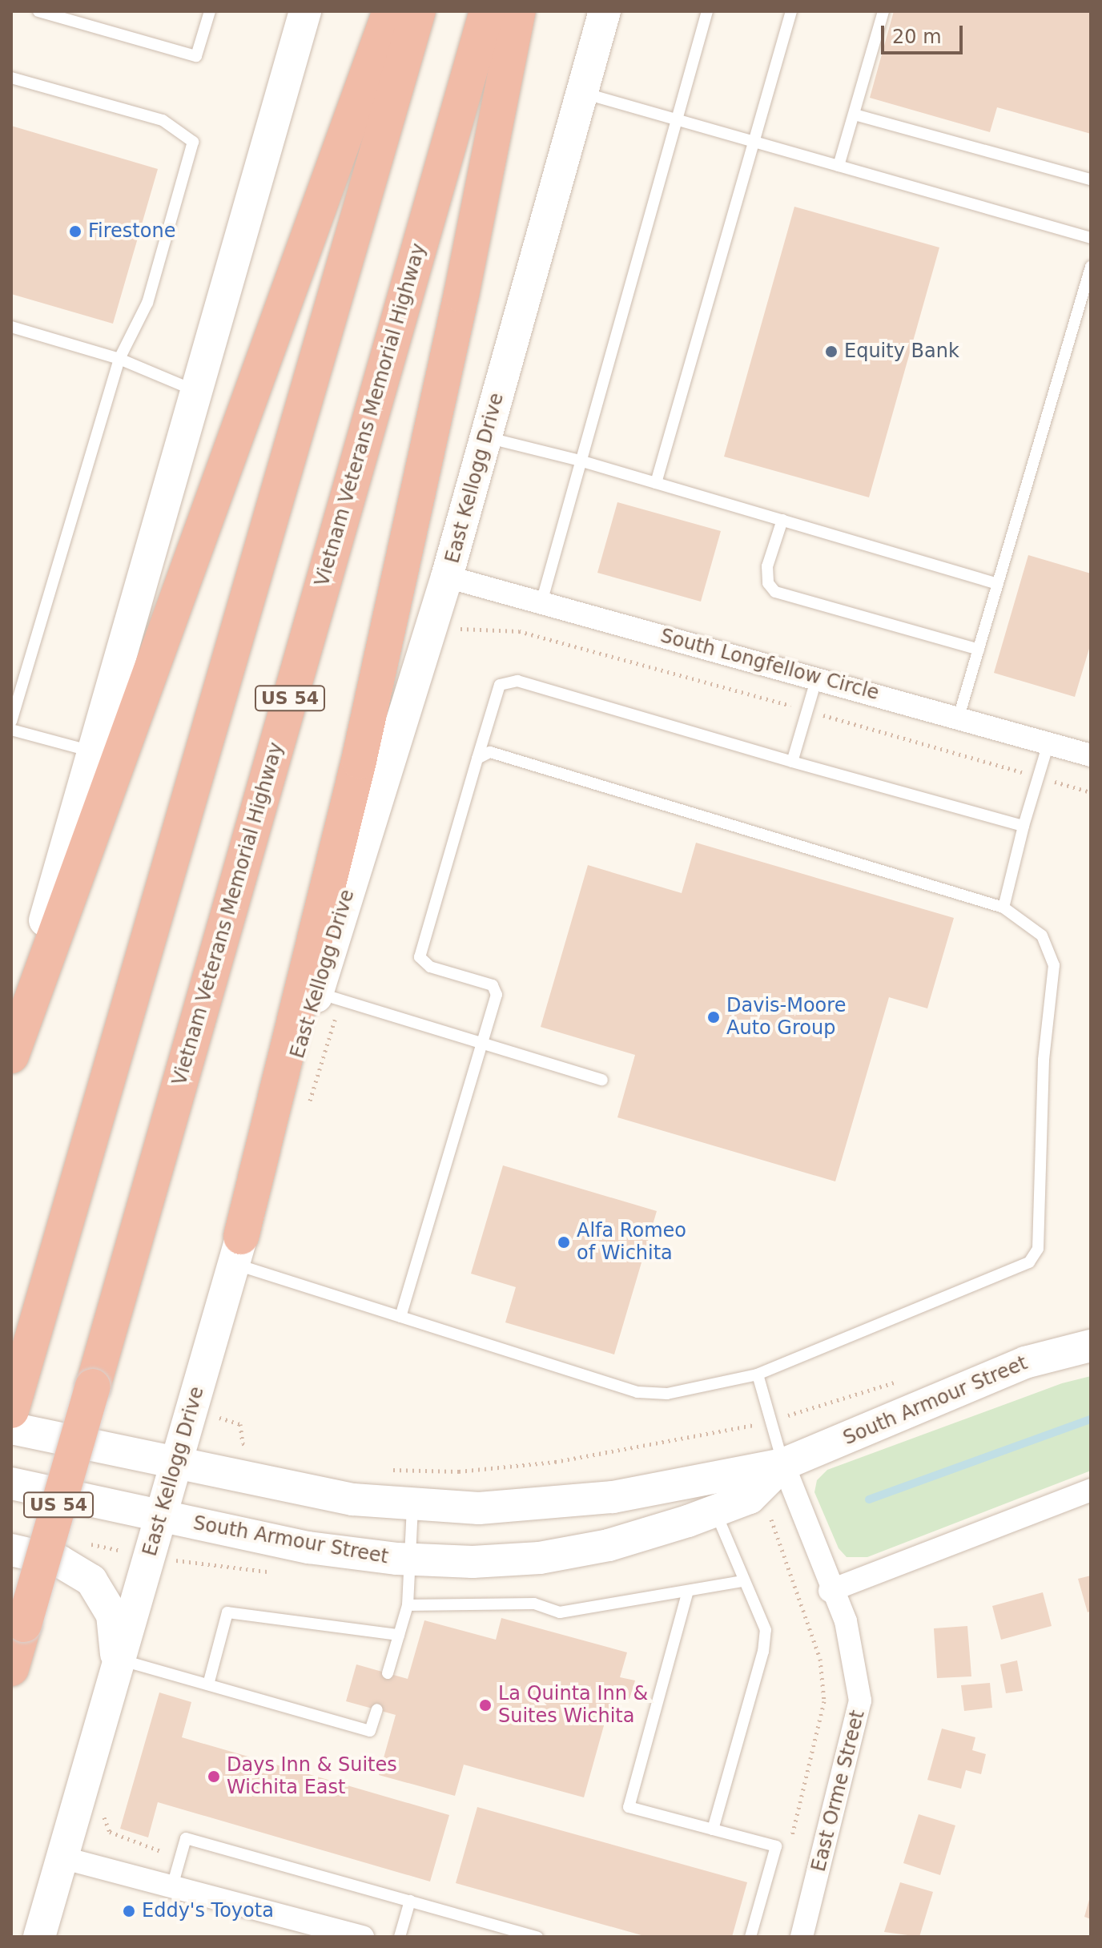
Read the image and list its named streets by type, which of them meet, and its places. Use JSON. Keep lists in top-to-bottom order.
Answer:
{
  "streets": {
    "highway": ["Vietnam Veterans Memorial Highway", "US 54"],
    "main road": ["East Kellogg Drive", "South Armour Street"],
    "street": ["South Longfellow Circle", "East Orme Street"]
  },
  "crossings": [
    ["East Kellogg Drive", "South Longfellow Circle"],
    ["East Kellogg Drive", "South Armour Street"],
    ["South Armour Street", "East Orme Street"]
  ],
  "places": [
    "Firestone",
    "Equity Bank",
    "Davis-Moore Auto Group",
    "Alfa Romeo of Wichita",
    "La Quinta Inn & Suites Wichita",
    "Days Inn & Suites Wichita East",
    "Eddy's Toyota"
  ],
  "scale_bar": "20 m"
}
